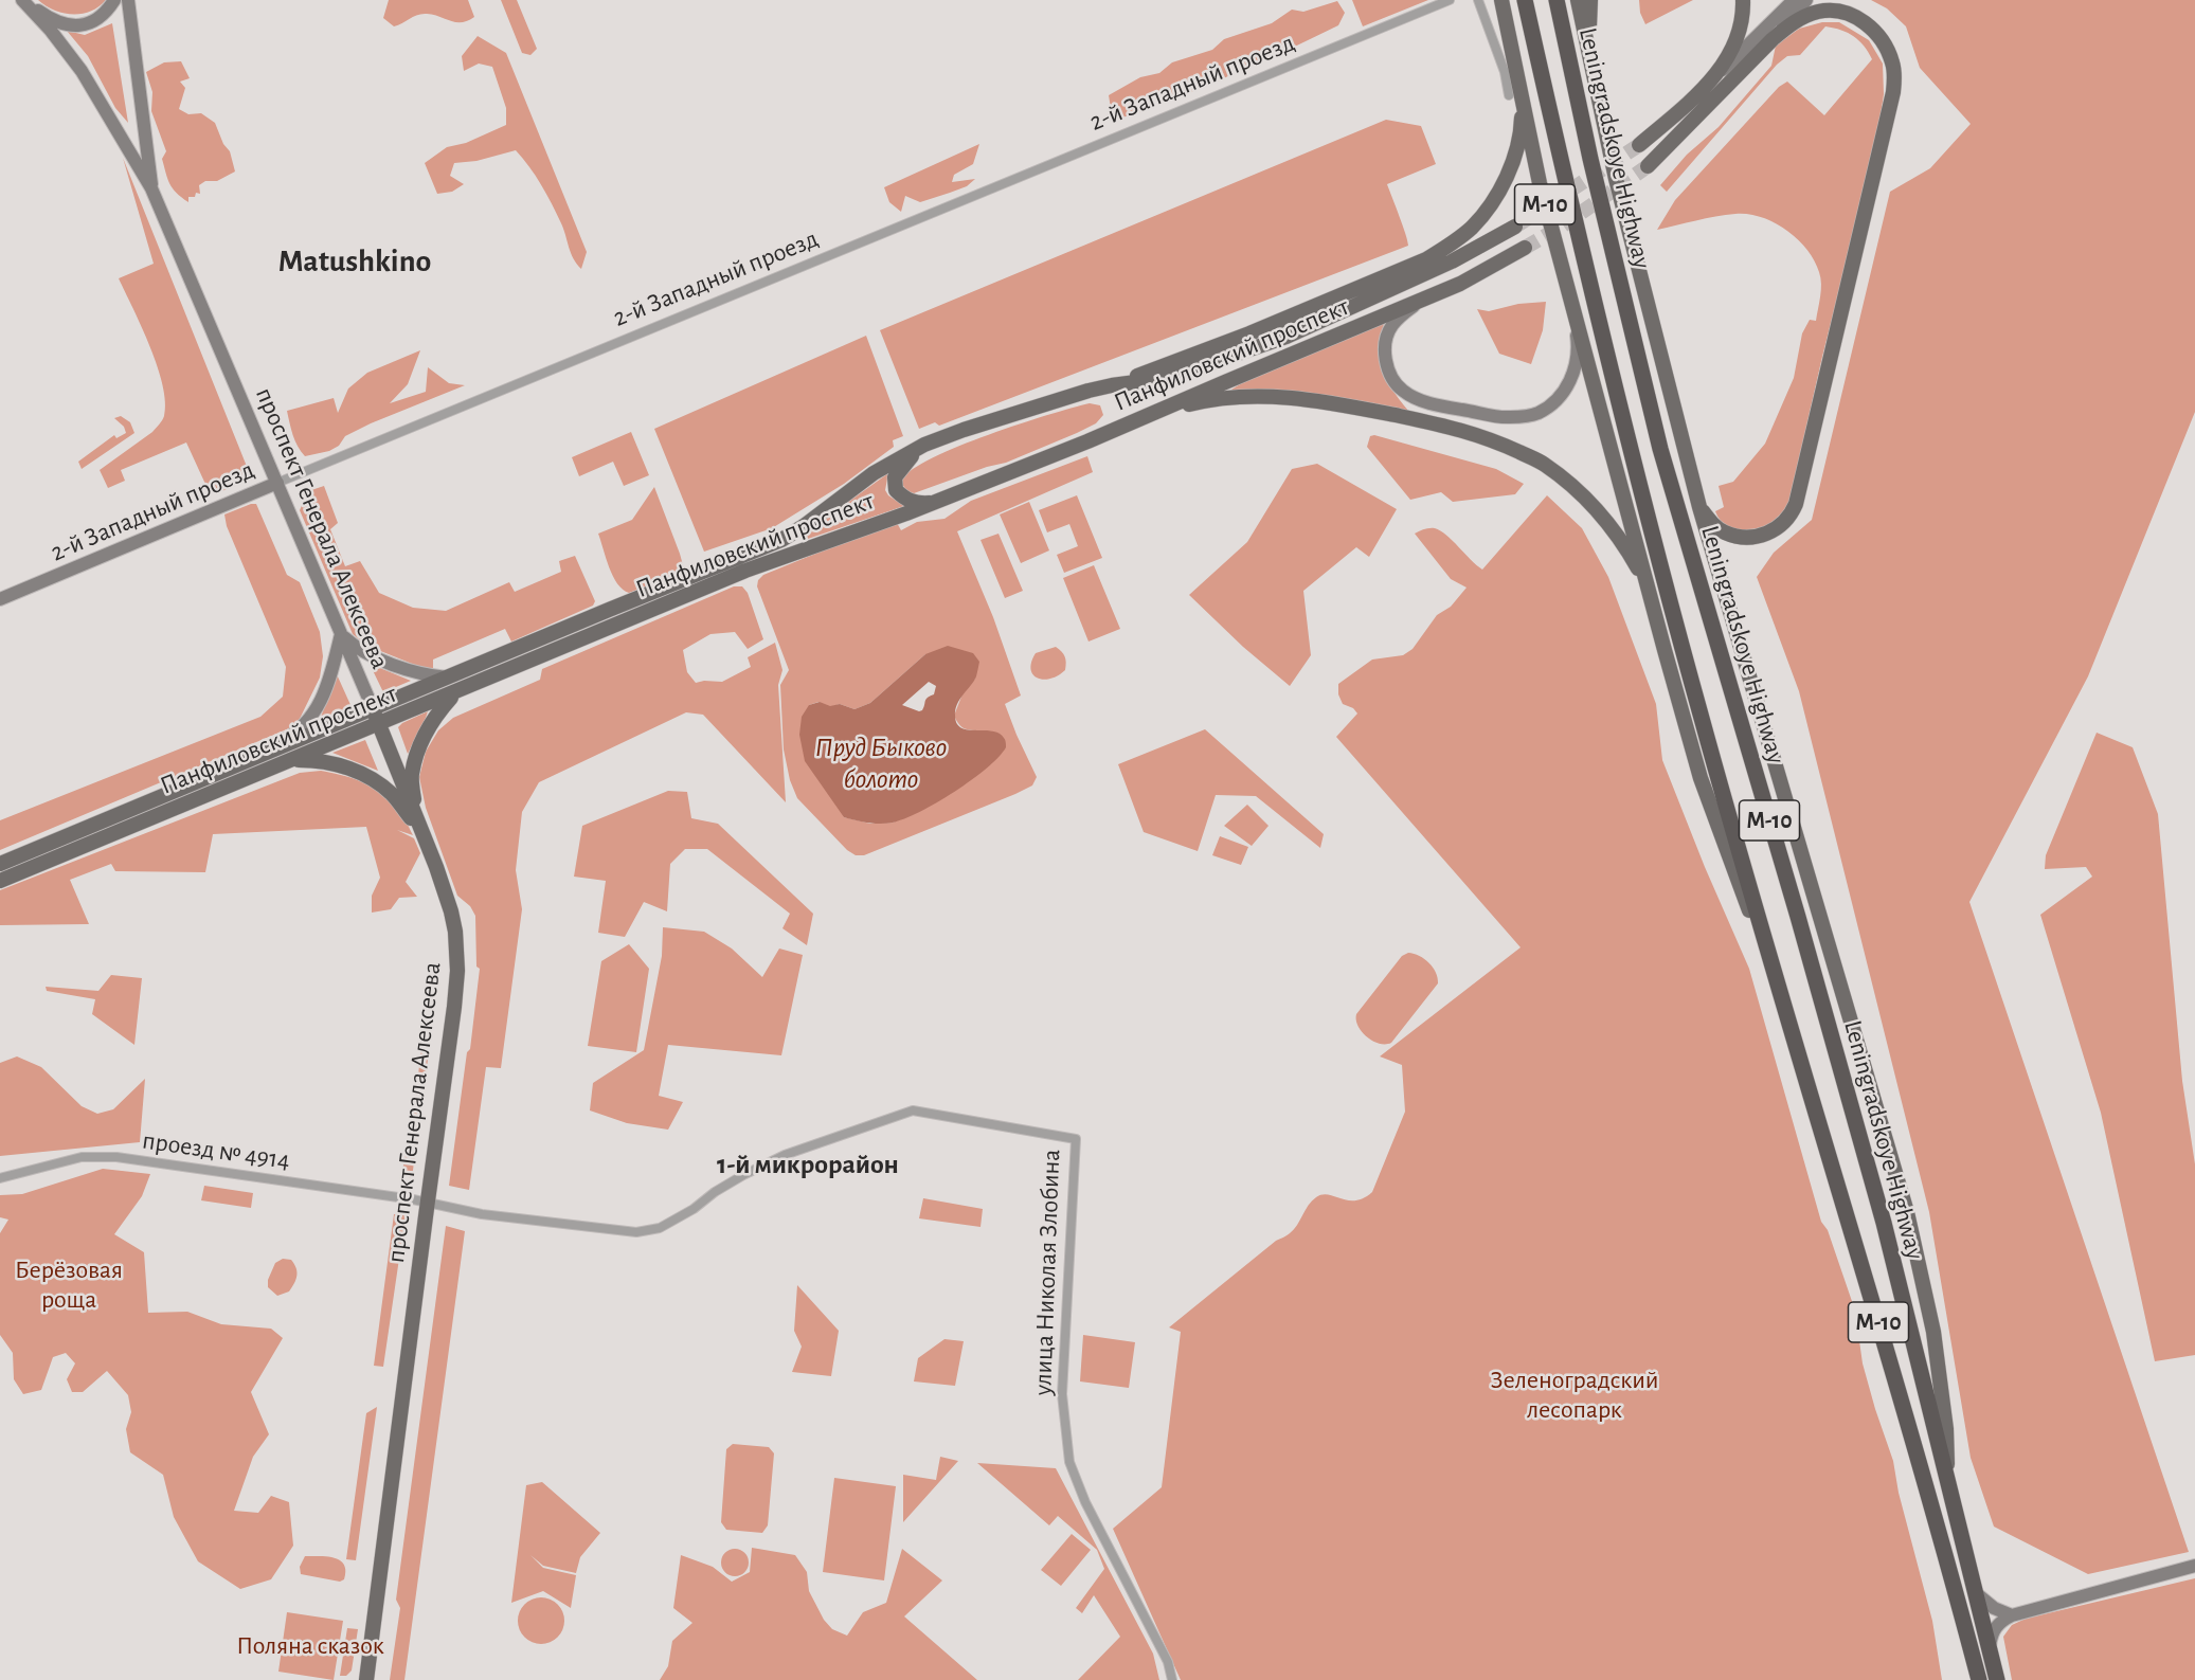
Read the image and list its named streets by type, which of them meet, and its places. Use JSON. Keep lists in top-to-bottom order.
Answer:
{
  "streets": {
    "highway": ["Leningradskoye Highway", "М-10"],
    "main road": ["2-й Западный проезд", "Панфиловский проспект", "проспект Генерала Алексеева"],
    "street": ["проезд № 4914", "улица Николая Злобина"]
  },
  "crossings": [
    ["2-й Западный проезд", "проспект Генерала Алексеева"],
    ["Панфиловский проспект", "проспект Генерала Алексеева"],
    ["проспект Генерала Алексеева", "проезд № 4914"],
    ["проспект Генерала Алексеева", "улица Николая Злобина"],
    ["проезд № 4914", "улица Николая Злобина"]
  ],
  "districts": ["Matushkino", "1-й микрорайон"],
  "water": ["Пруд Быково болото"],
  "parks": ["Берёзовая роща", "Зеленоградский лесопарк", "Поляна сказок"]
}
